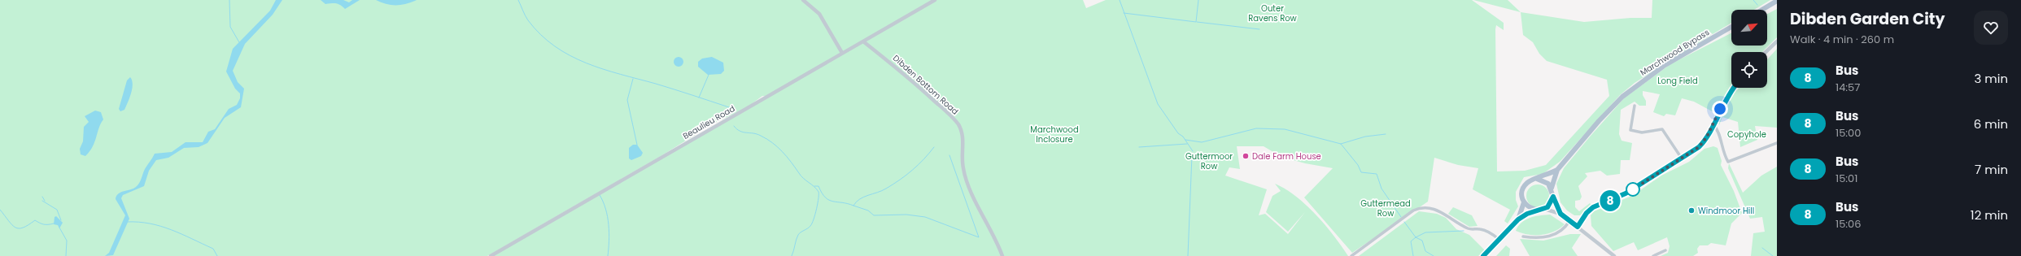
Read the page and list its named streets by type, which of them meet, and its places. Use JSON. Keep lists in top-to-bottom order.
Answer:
{
  "streets": {
    "main road": ["Marchwood Bypass"],
    "street": ["Dibden Bottom Road", "Beaulieu Road"]
  },
  "crossings": [
    ["Dibden Bottom Road", "Beaulieu Road"]
  ],
  "parks": [
    "Outer Ravens Row",
    "Long Field",
    "Marchwood Inclosure",
    "Copyhole",
    "Guttermoor Row",
    "Guttermead Row"
  ],
  "places": ["Dale Farm House", "Windmoor Hill"],
  "lines": ["bus line 8"],
  "north": "top right",
  "page": {
    "on_map": "8",
    "heading": ["Dibden Garden City", "Walk · 4 min · 260 m"],
    "list": [
      {
        "mark": "8",
        "name": "Bus",
        "note": "14:57",
        "value": "3 min"
      },
      {
        "mark": "8",
        "name": "Bus",
        "note": "15:00",
        "value": "6 min"
      },
      {
        "mark": "8",
        "name": "Bus",
        "note": "15:01",
        "value": "7 min"
      },
      {
        "mark": "8",
        "name": "Bus",
        "note": "15:06",
        "value": "12 min"
      }
    ]
  }
}
